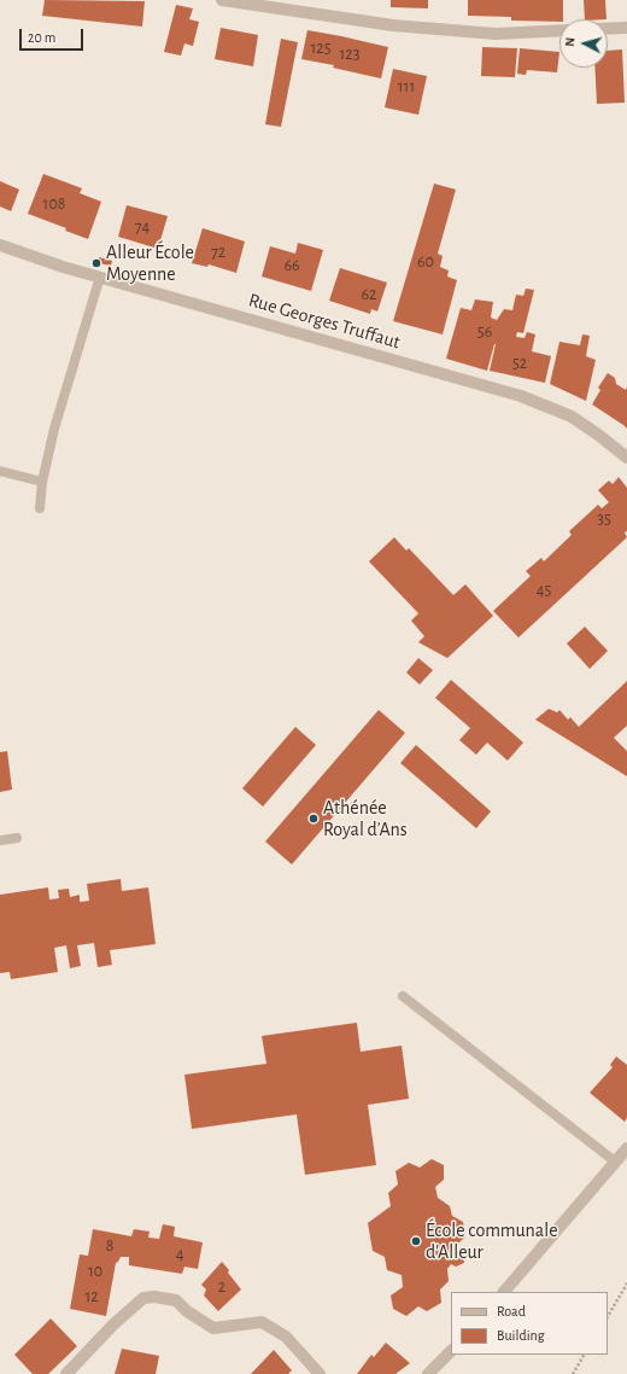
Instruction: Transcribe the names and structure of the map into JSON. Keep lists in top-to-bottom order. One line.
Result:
{"streets":{"street":["Rue Georges Truffaut"]},"places":["Alleur École Moyenne","Athénée Royal d’Ans","École communale d'Alleur"],"house_numbers":["125","123","111","108","74","72","60","66","62","56","52","35","45","8","4","10","2","12"],"legend":["Road","Building"],"scale_bar":"20 m","north":"left"}
